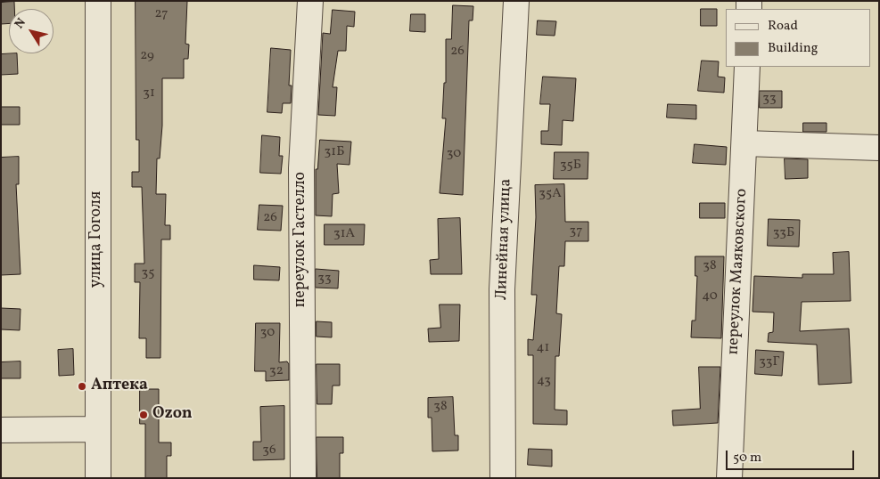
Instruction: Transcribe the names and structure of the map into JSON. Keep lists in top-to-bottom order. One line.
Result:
{"streets":{"street":["улица Гоголя","переулок Гастелло","Линейная улица","переулок Маяковского"]},"places":["Аптека","Ozon"],"house_numbers":["27","26","29","31","33","31Б","30","35Б","35А","26","37","33Б","31А","38","35","33","40","30","41","33Г","32","43","38","36"],"legend":["Road","Building"],"scale_bar":"50 m","north":"top left"}
